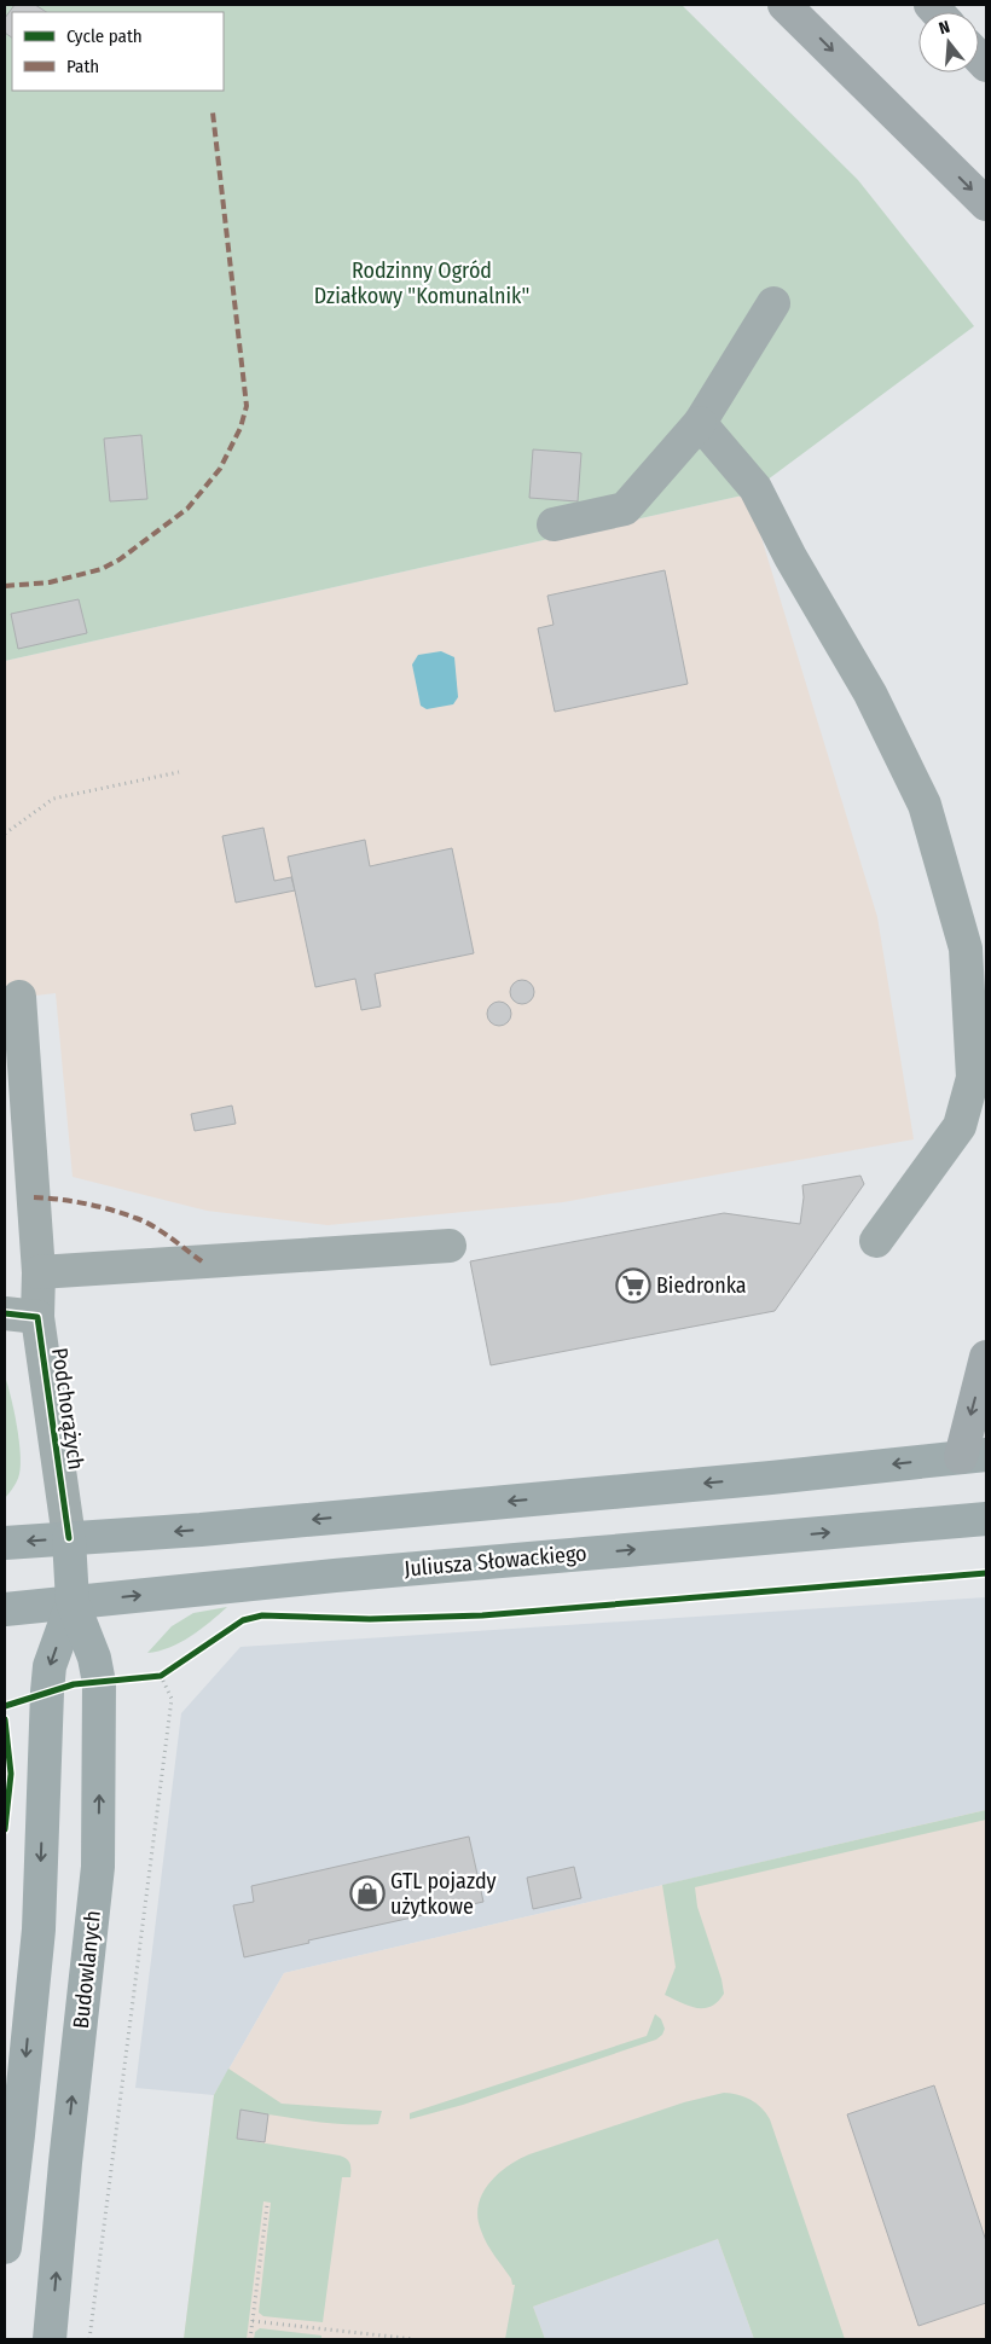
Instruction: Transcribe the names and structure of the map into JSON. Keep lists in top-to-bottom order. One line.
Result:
{"streets":{"main road":["Juliusza Słowackiego","Budowlanych"],"street":["Podchorążych"]},"crossings":[["Podchorążych","Budowlanych"],["Juliusza Słowackiego","Budowlanych"]],"parks":["Rodzinny Ogród Działkowy \"Komunalnik\""],"places":{"supermarket":["Biedronka"],"shop":["GTL pojazdy użytkowe"]},"legend":["Cycle path","Path"],"north":"top"}
